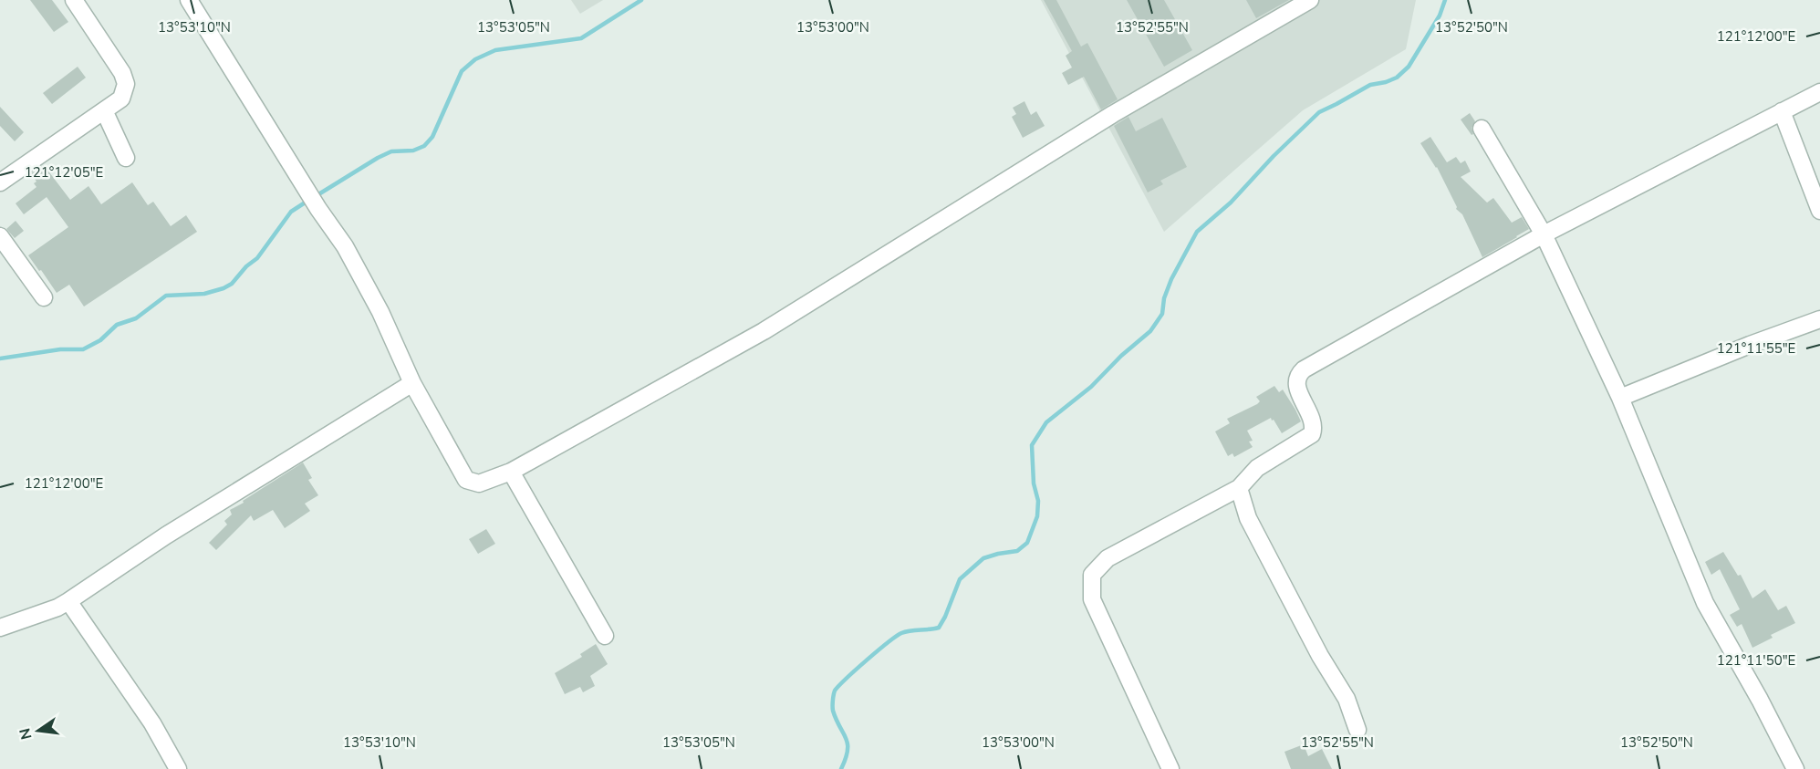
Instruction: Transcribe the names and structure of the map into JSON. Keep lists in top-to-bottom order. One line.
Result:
{"north":"left","coordinates":["13°53'00\"N","13°53'10\"N","13°53'05\"N","13°52'55\"N","13°52'50\"N","121°12'00\"E","121°12'05\"E","121°11'55\"E","121°11'50\"E"]}
